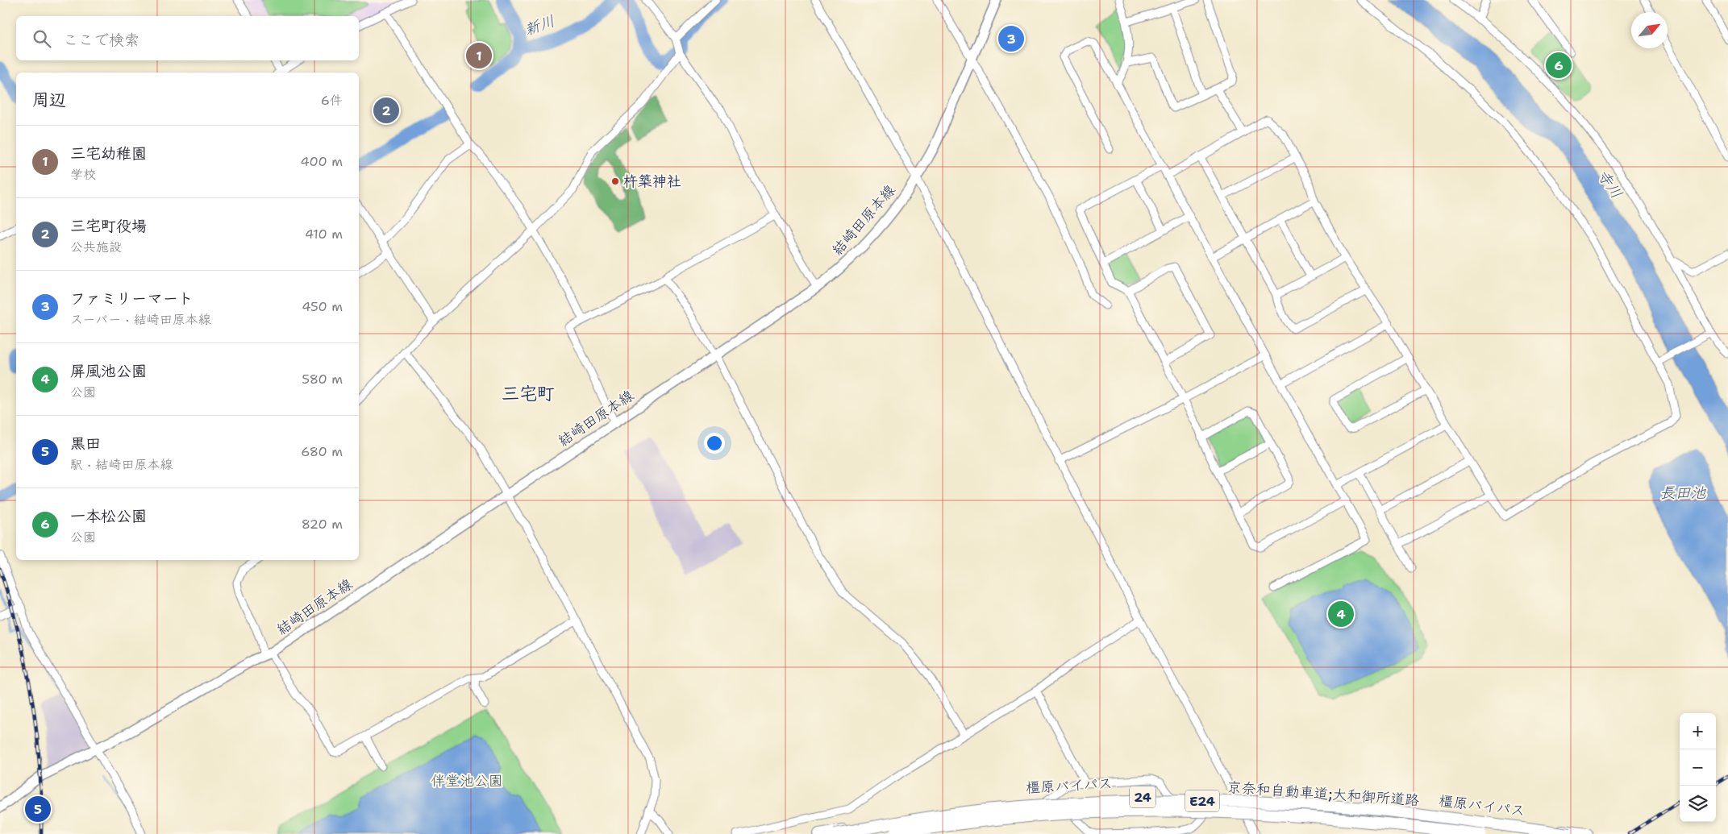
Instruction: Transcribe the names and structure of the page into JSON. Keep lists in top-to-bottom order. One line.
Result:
{"streets":{"highway":["橿原バイパス","京奈和自動車道;大和御所道路","24","E24"],"main road":["結崎田原本線"]},"districts":["三宅町"],"water":["新川","寺川","長田池"],"parks":["伴堂池公園"],"places":["杵築神社"],"north":"top right","page":{"search":"ここで検索","pins":["3","1","6","2","4","5"],"heading":["周辺","6件"],"list":[{"mark":"1","name":"三宅幼稚園","note":"学校","value":"400 m"},{"mark":"2","name":"三宅町役場","note":"公共施設","value":"410 m"},{"mark":"3","name":"ファミリーマート","note":"スーパー · 結崎田原本線","value":"450 m"},{"mark":"4","name":"屏風池公園","note":"公園","value":"580 m"},{"mark":"5","name":"黒田","note":"駅 · 結崎田原本線","value":"680 m"},{"mark":"6","name":"一本松公園","note":"公園","value":"820 m"}],"map_buttons":["+","−"]}}
